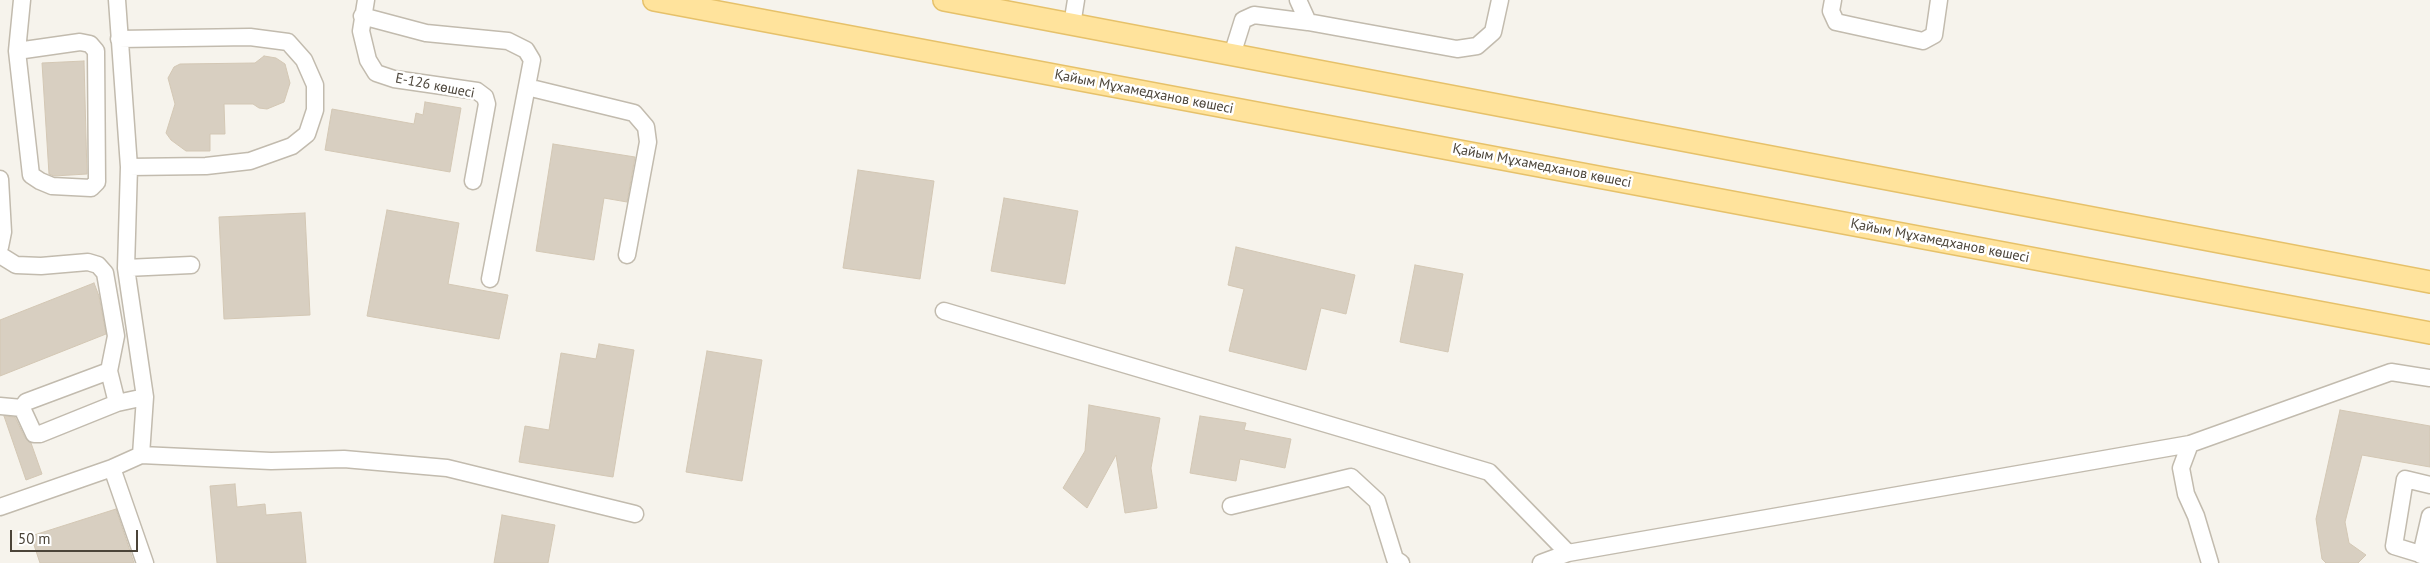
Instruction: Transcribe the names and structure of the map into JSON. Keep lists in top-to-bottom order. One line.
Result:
{"streets":{"main road":["Қайым Мұхамедханов көшесі"],"street":["Е-126 көшесі"]},"scale_bar":"50 m"}
